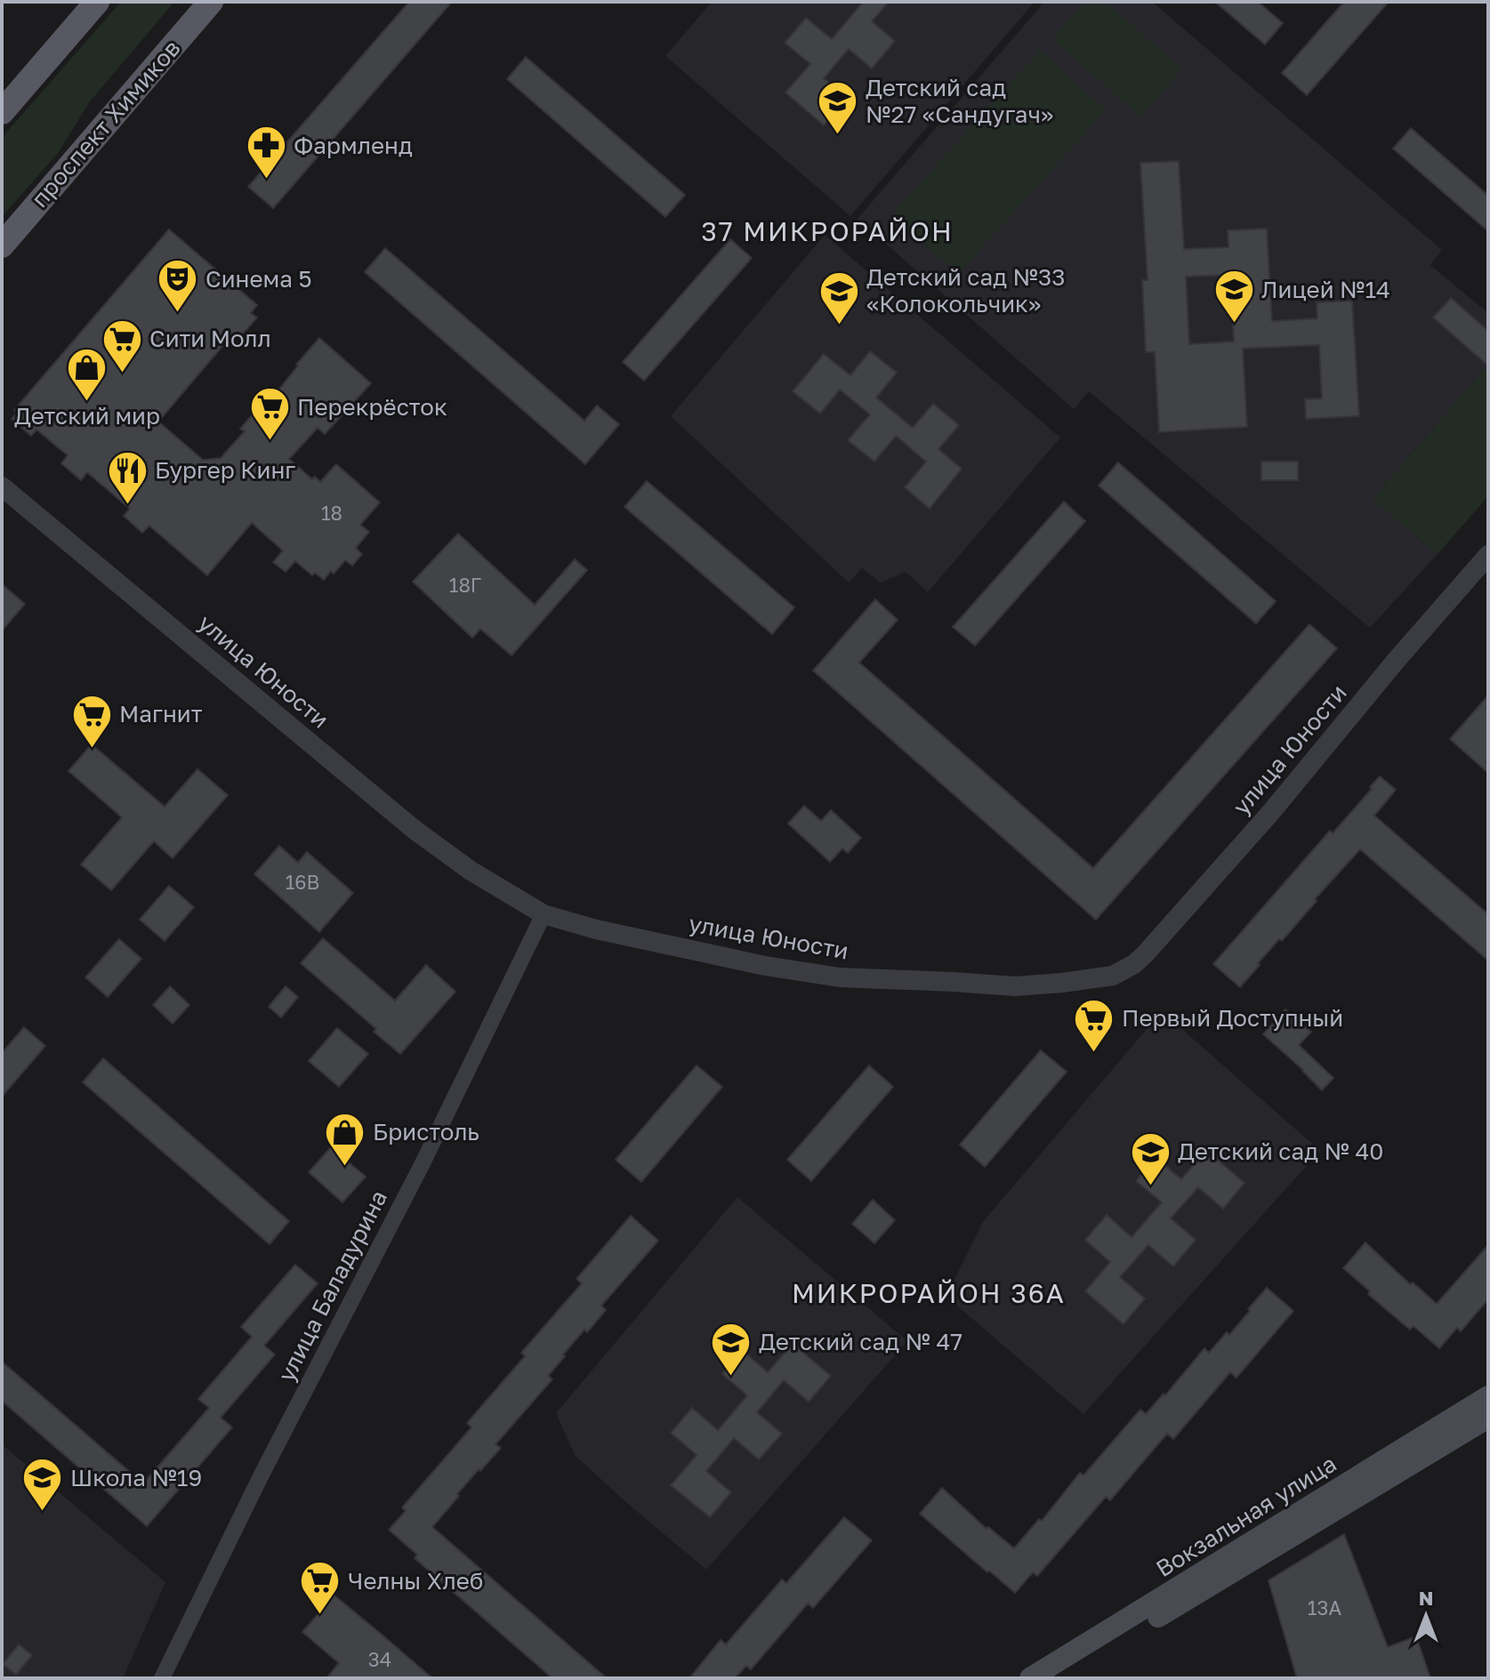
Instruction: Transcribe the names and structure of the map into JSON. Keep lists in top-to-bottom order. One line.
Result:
{"streets":{"main road":["проспект Химиков","Вокзальная улица"],"street":["улица Юности","улица Баладурина"]},"crossings":[["улица Юности","улица Баладурина"]],"districts":["37 МИКРОРАЙОН","МИКРОРАЙОН 36А"],"places":{"school or university":["Детский сад №27 «Сандугач»","Лицей №14","Детский сад №33 «Колокольчик»","Детский сад № 40","Детский сад № 47","Школа №19"],"pharmacy":["Фармленд"],"theatre":["Синема 5"],"supermarket":["Сити Молл","Перекрёсток","Магнит","Первый Доступный","Челны Хлеб"],"shop":["Детский мир","Бристоль"],"restaurant":["Бургер Кинг"]},"house_numbers":["18","18Г","16В","13А","34"],"north":"top"}
